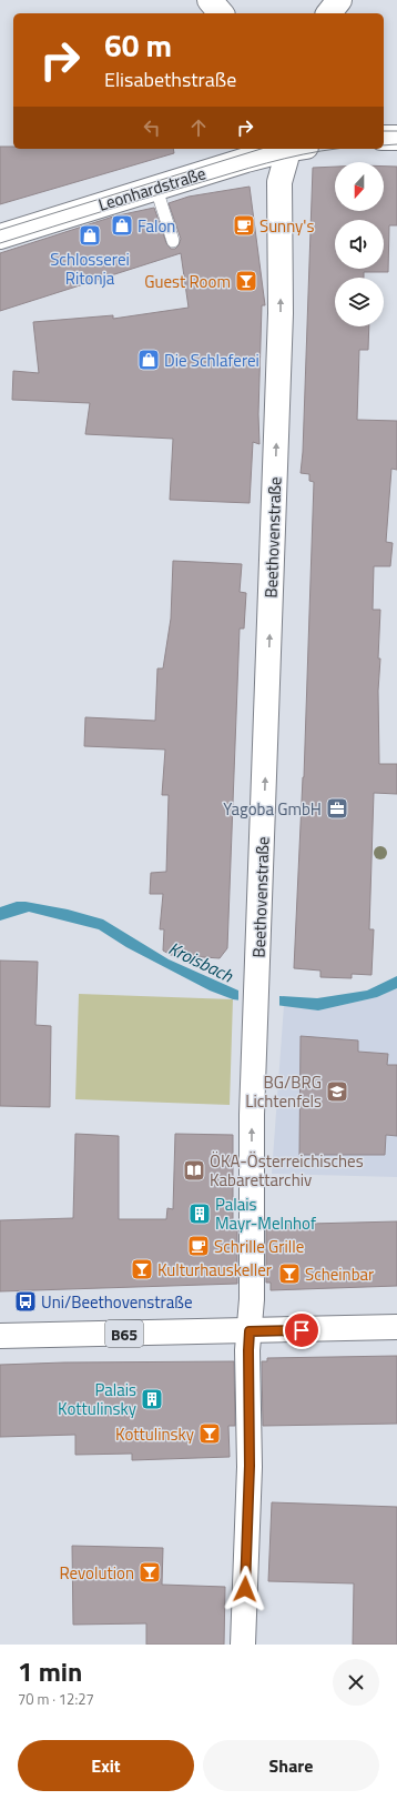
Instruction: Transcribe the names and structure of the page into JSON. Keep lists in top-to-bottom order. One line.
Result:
{"streets":{"street":["Leonhardstraße","Beethovenstraße","B65"]},"crossings":[["Beethovenstraße","B65"]],"one_way":["Beethovenstraße"],"water":["Kroisbach"],"places":{"shop":["Falon","Schlosserei Ritonja","Die Schlaferei"],"cafe":["Sunny's","Schrille Grille"],"bar":["Guest Room","Kulturhauskeller","Scheinbar","Kottulinsky","Revolution"],"office":["Yagoba GmbH"],"school or university":["BG/BRG Lichtenfels"],"library":["ÖKA-Österreichisches Kabarettarchiv"],"building":["Palais Mayr-Melnhof","Palais Kottulinsky"],"bus stop":["Uni/Beethovenstraße"]},"north":"bottom","page":{"turn":["60 m","Elisabethstraße"],"heading":["1 min","70 m · 12:27"],"buttons":["Exit","Share"]}}
